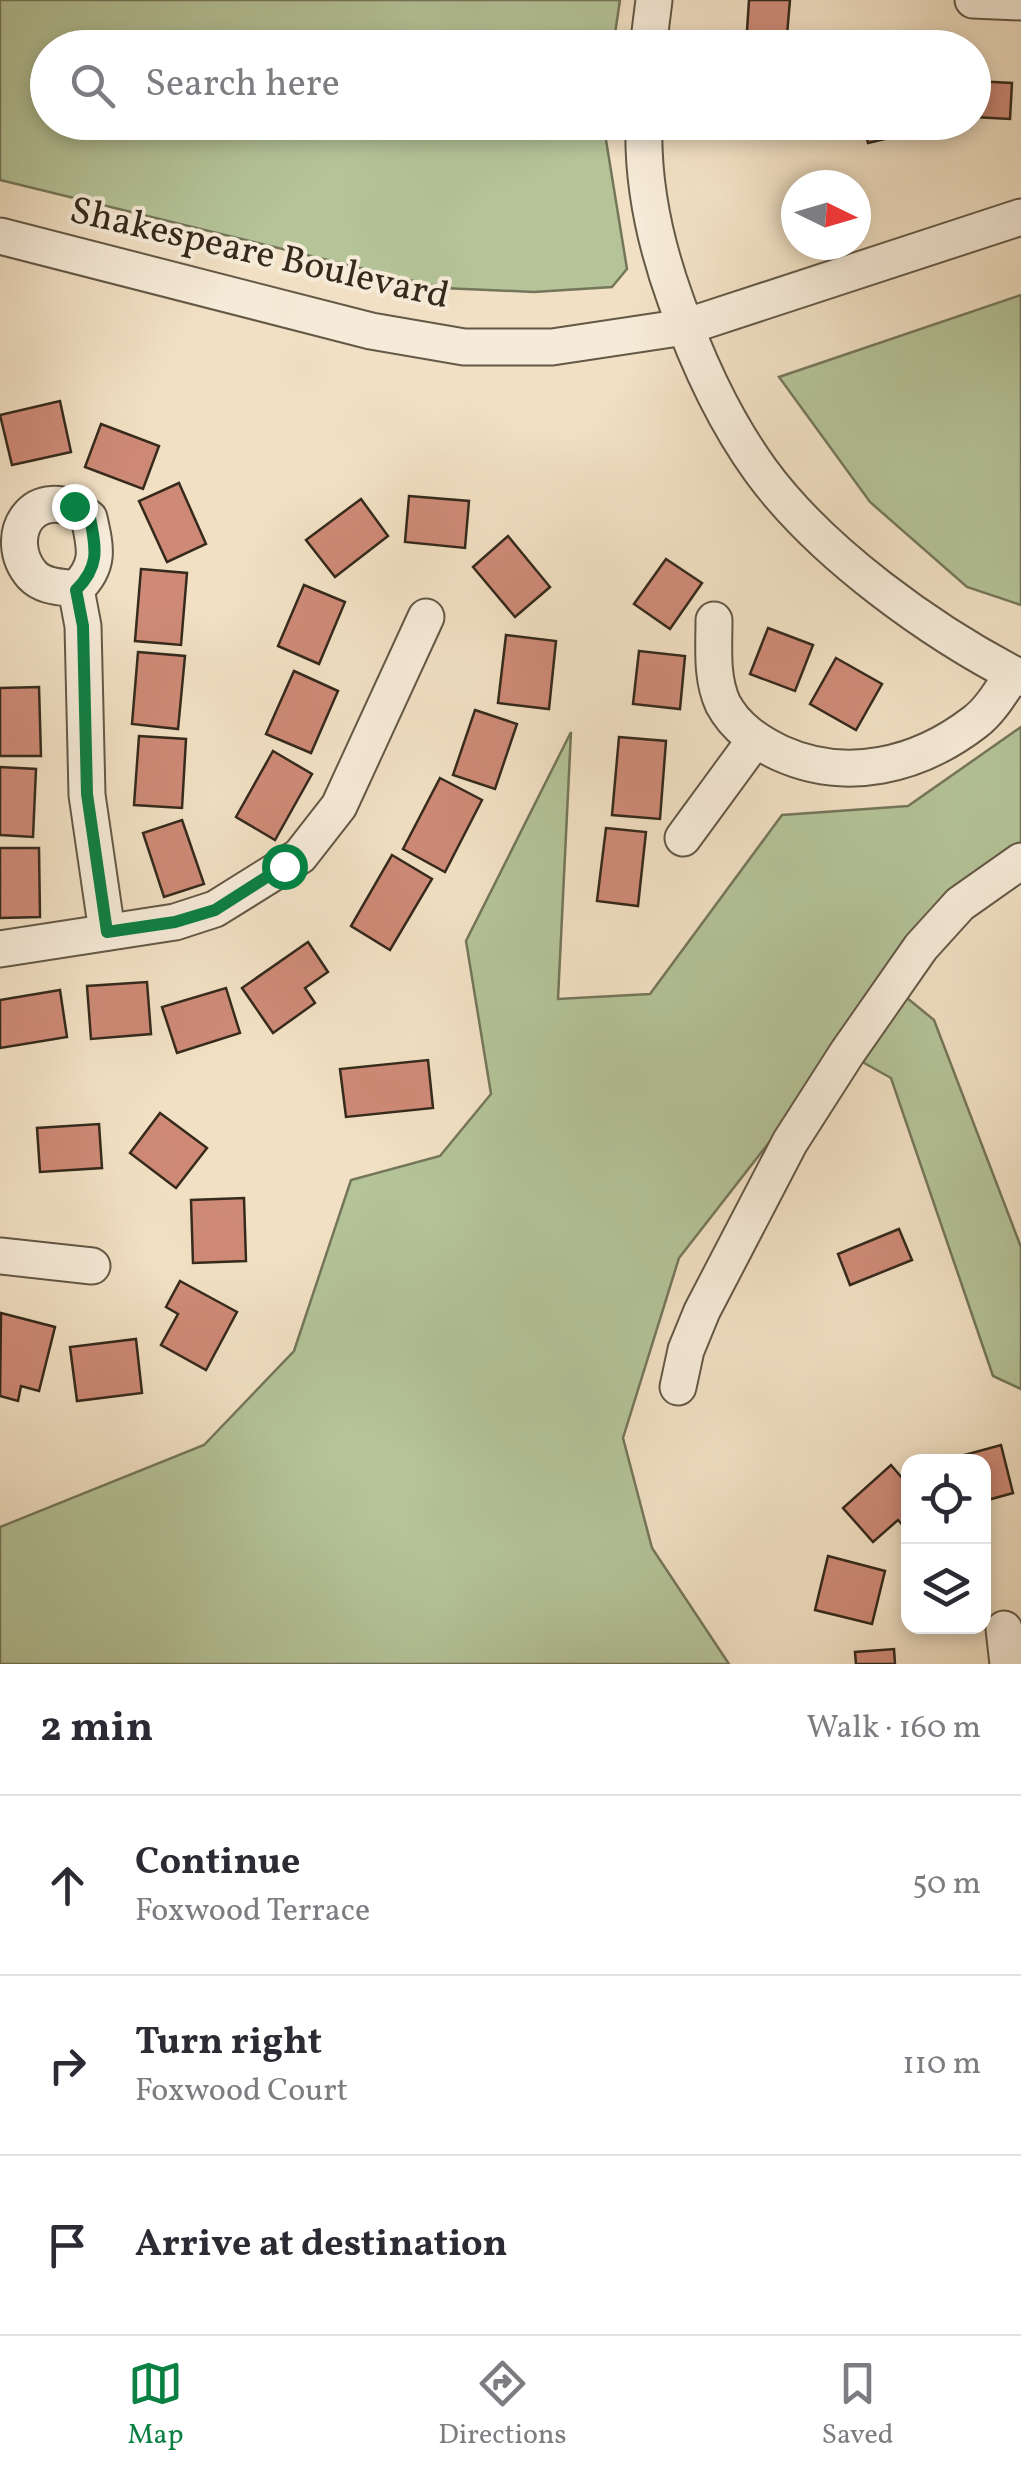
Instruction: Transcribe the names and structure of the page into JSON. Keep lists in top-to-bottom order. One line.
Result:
{"streets":{"street":["Shakespeare Boulevard"]},"north":"right","page":{"search":"Search here","heading":["2 min","Walk · 160 m"],"list":[["Continue","Foxwood Terrace","50 m"],["Turn right","Foxwood Court","110 m"],"Arrive at destination"],"nav":["Map","Directions","Saved"]}}
